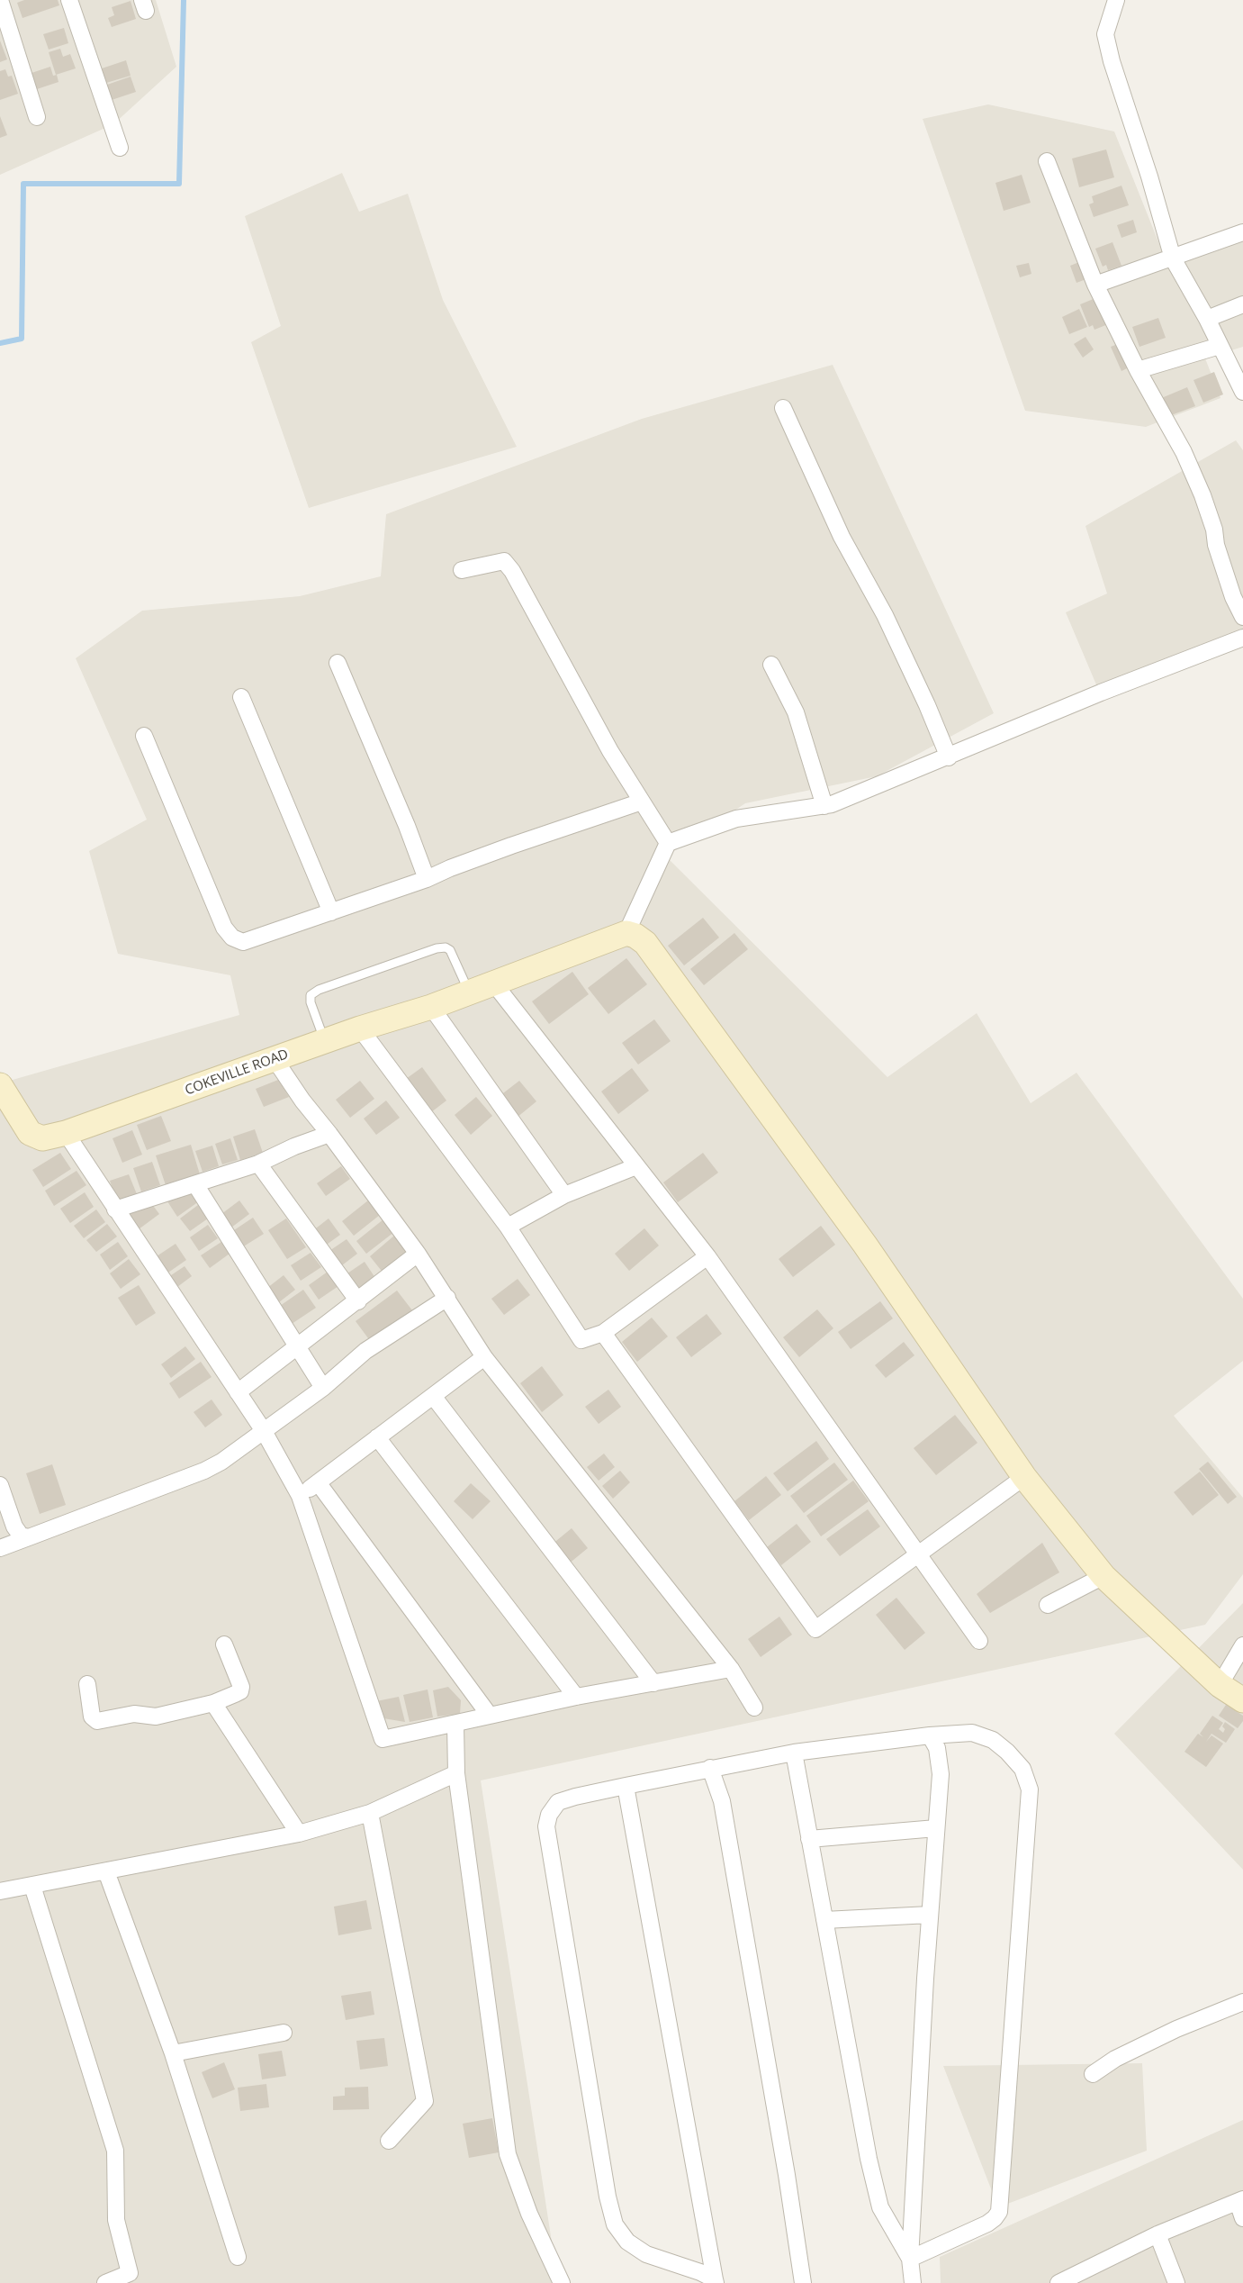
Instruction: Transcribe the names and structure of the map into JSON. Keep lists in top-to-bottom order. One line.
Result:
{"streets":{"street":["COKEVILLE ROAD"]}}
